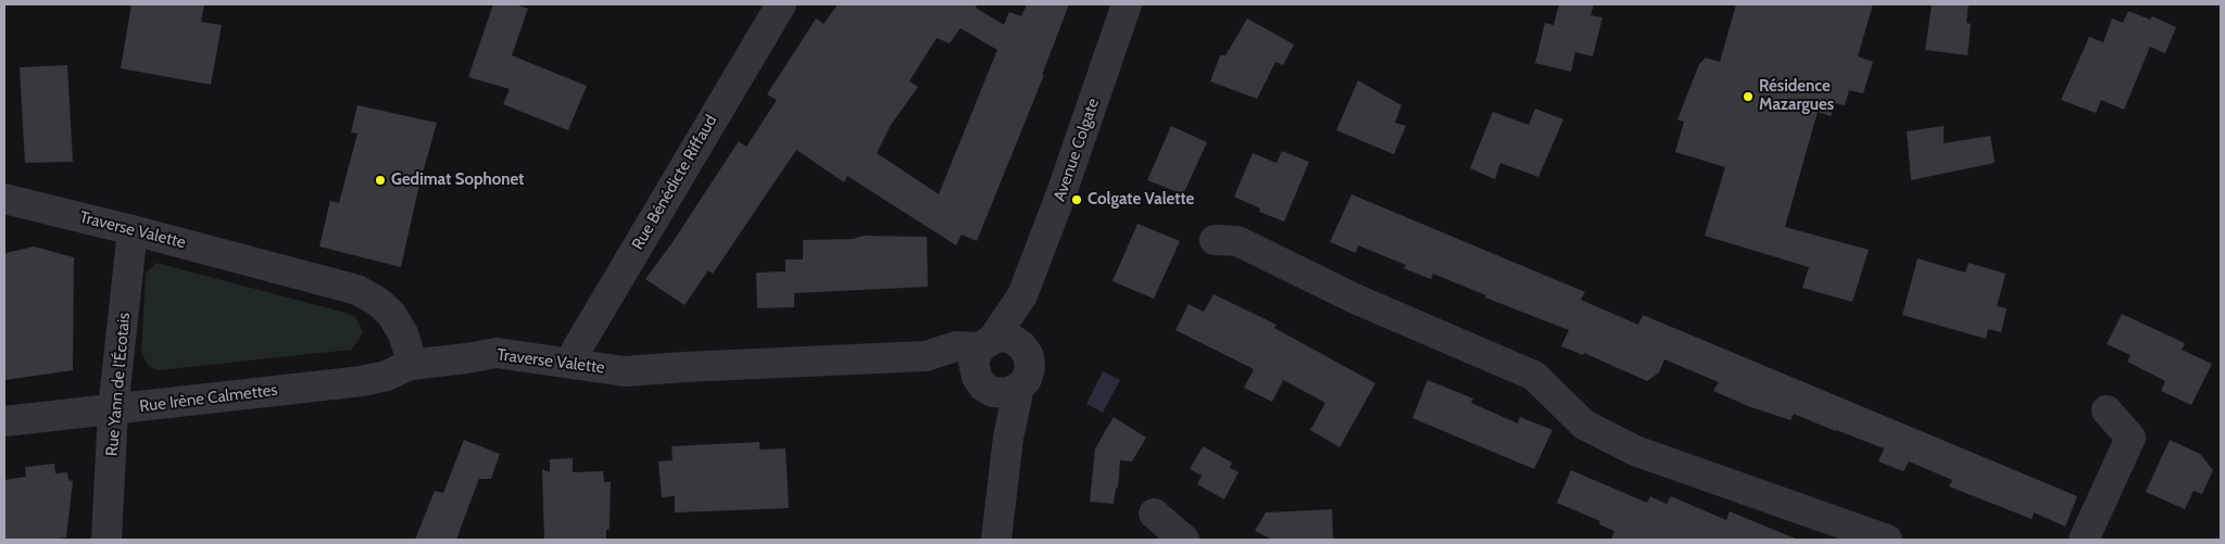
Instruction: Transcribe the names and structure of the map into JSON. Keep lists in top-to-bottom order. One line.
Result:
{"streets":{"street":["Avenue Colgate","Rue Bénédicte Riffaud","Traverse Valette","Rue Yann de l'Écotais","Rue Irène Calmettes"]},"crossings":[["Avenue Colgate","Traverse Valette"],["Rue Bénédicte Riffaud","Traverse Valette"],["Traverse Valette","Rue Yann de l'Écotais"],["Traverse Valette","Rue Irène Calmettes"],["Rue Yann de l'Écotais","Rue Irène Calmettes"]],"places":["Résidence Mazargues","Gedimat Sophonet","Colgate Valette"]}
